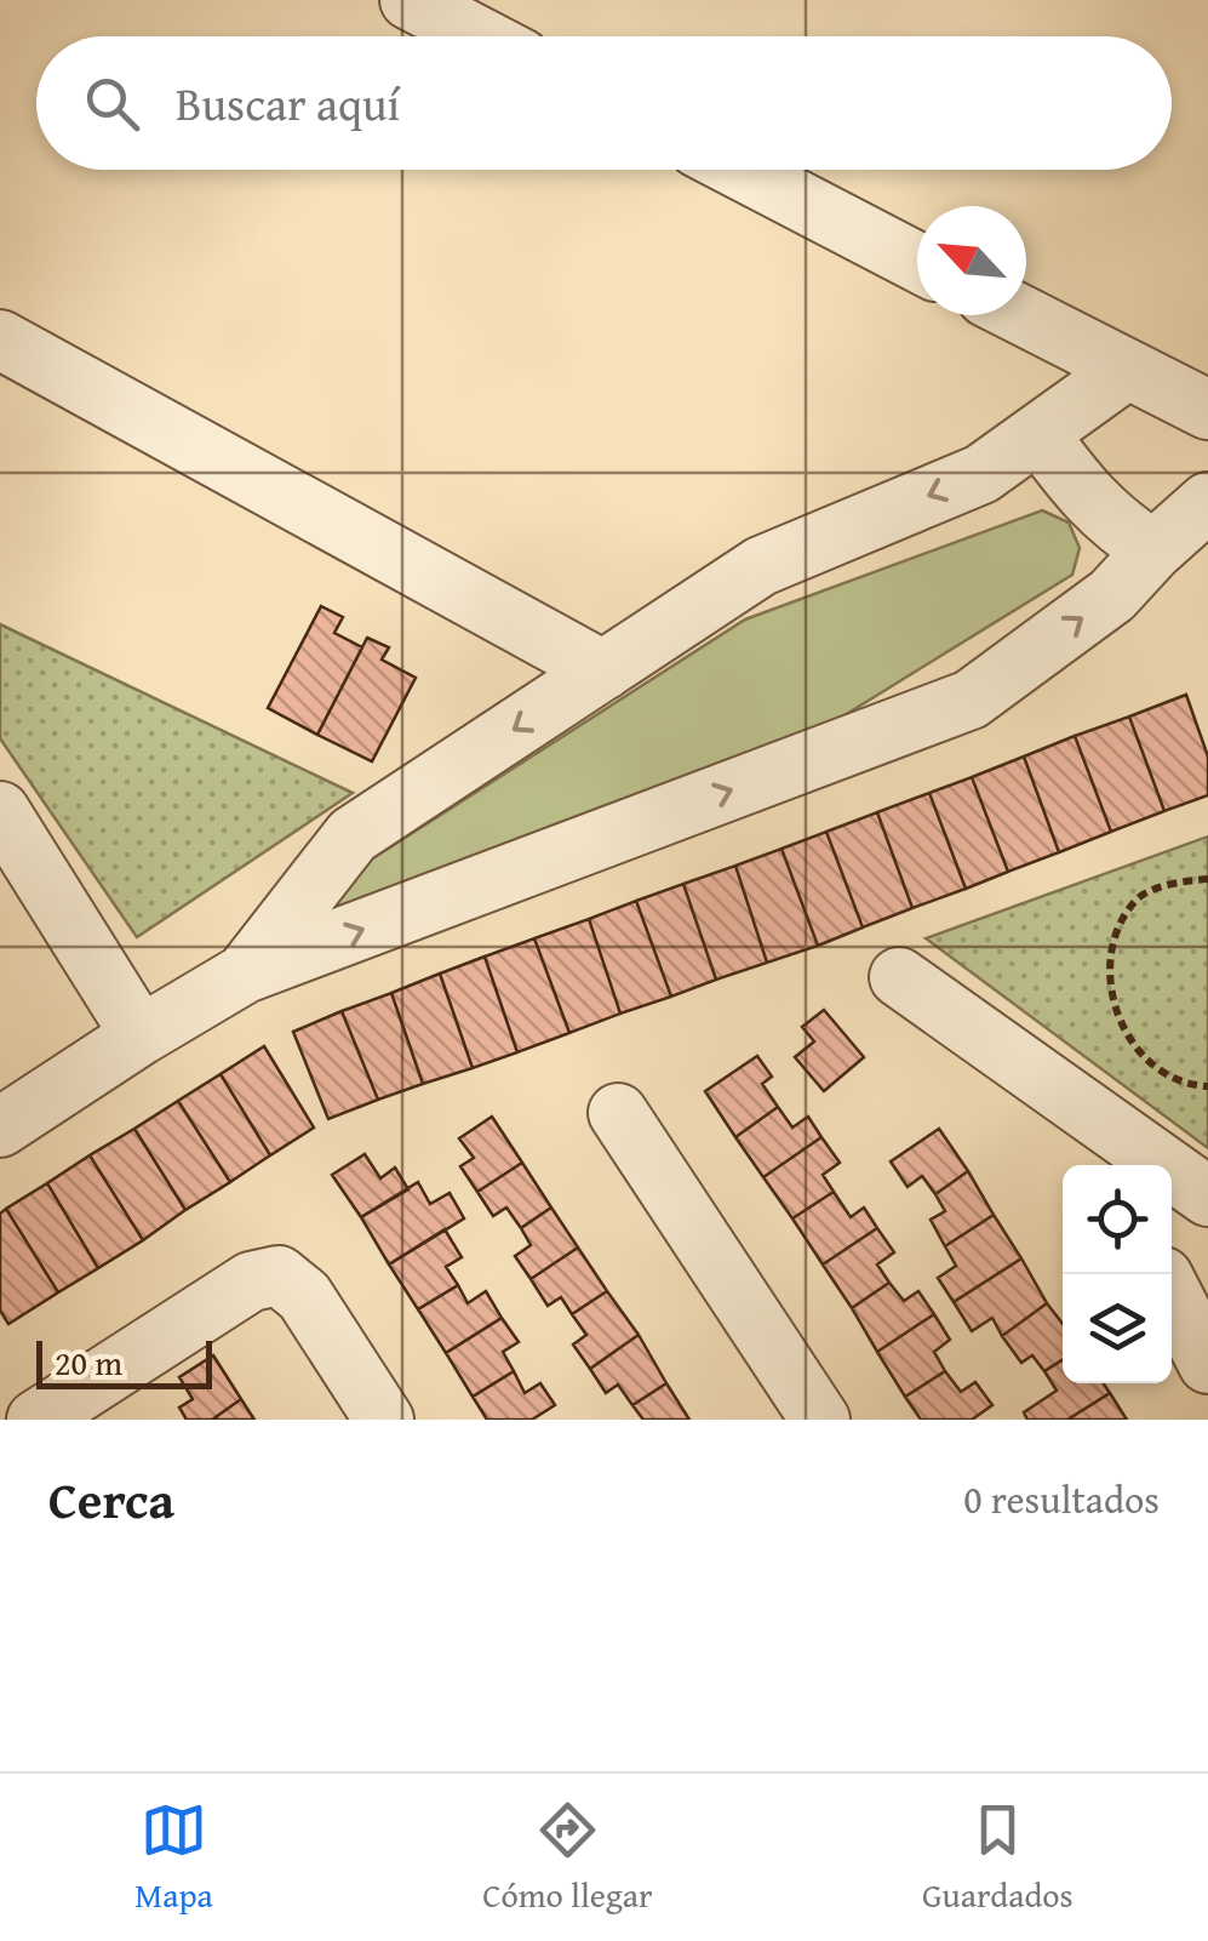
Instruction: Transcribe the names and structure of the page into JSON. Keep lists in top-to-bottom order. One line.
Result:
{"scale_bar":"20 m","north":"top left","page":{"search":"Buscar aquí","scale":"20 m","heading":["Cerca","0 resultados"],"nav":["Mapa","Cómo llegar","Guardados"]}}
